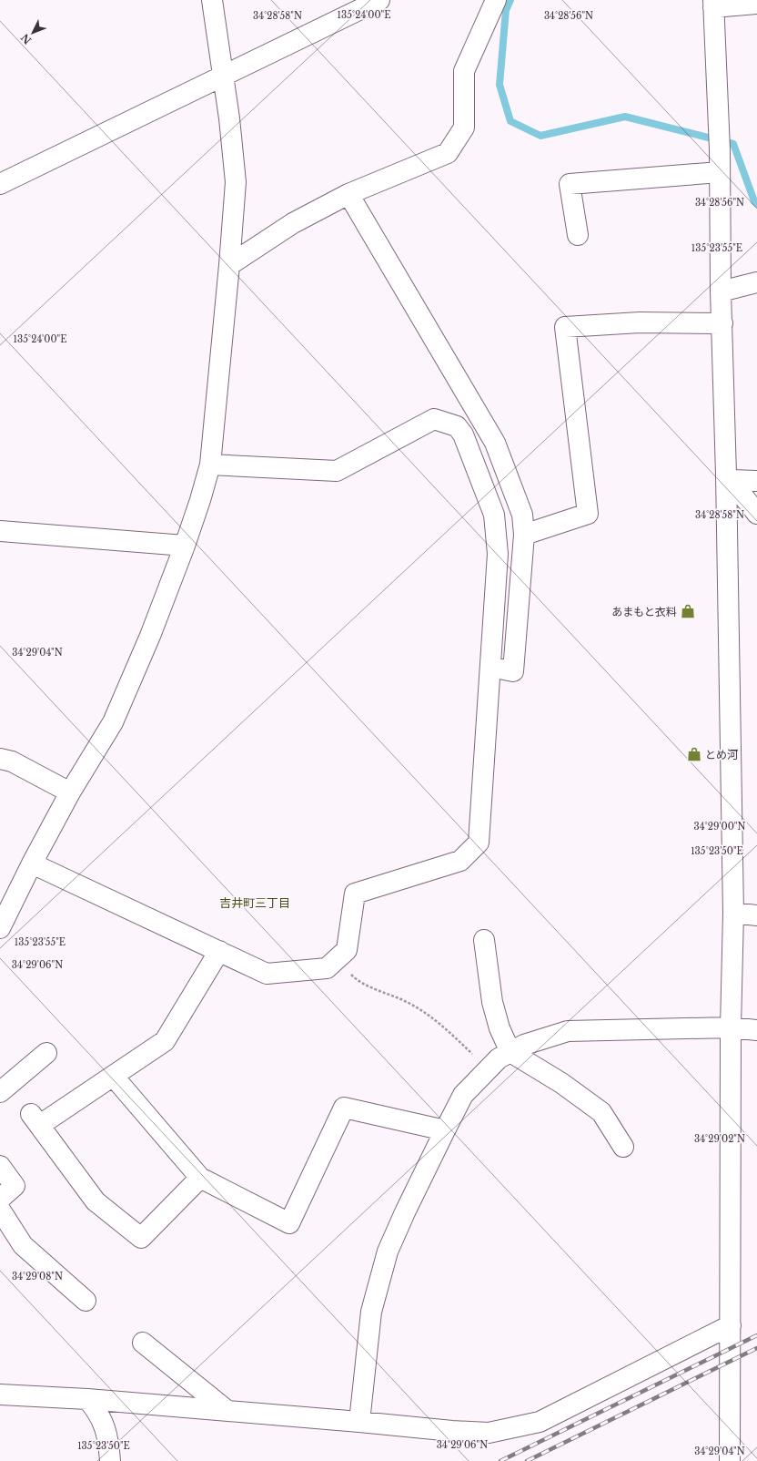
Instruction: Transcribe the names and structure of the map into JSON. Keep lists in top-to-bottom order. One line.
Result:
{"districts":["吉井町三丁目"],"places":{"shop":["あまもと衣料","とめ河"]},"north":"bottom left","coordinates":["135°24'00\"E","34°28'56\"N","34°28'58\"N","135°23'55\"E","34°29'04\"N","34°29'00\"N","135°23'50\"E","34°29'06\"N","34°29'02\"N","34°29'08\"N"]}
